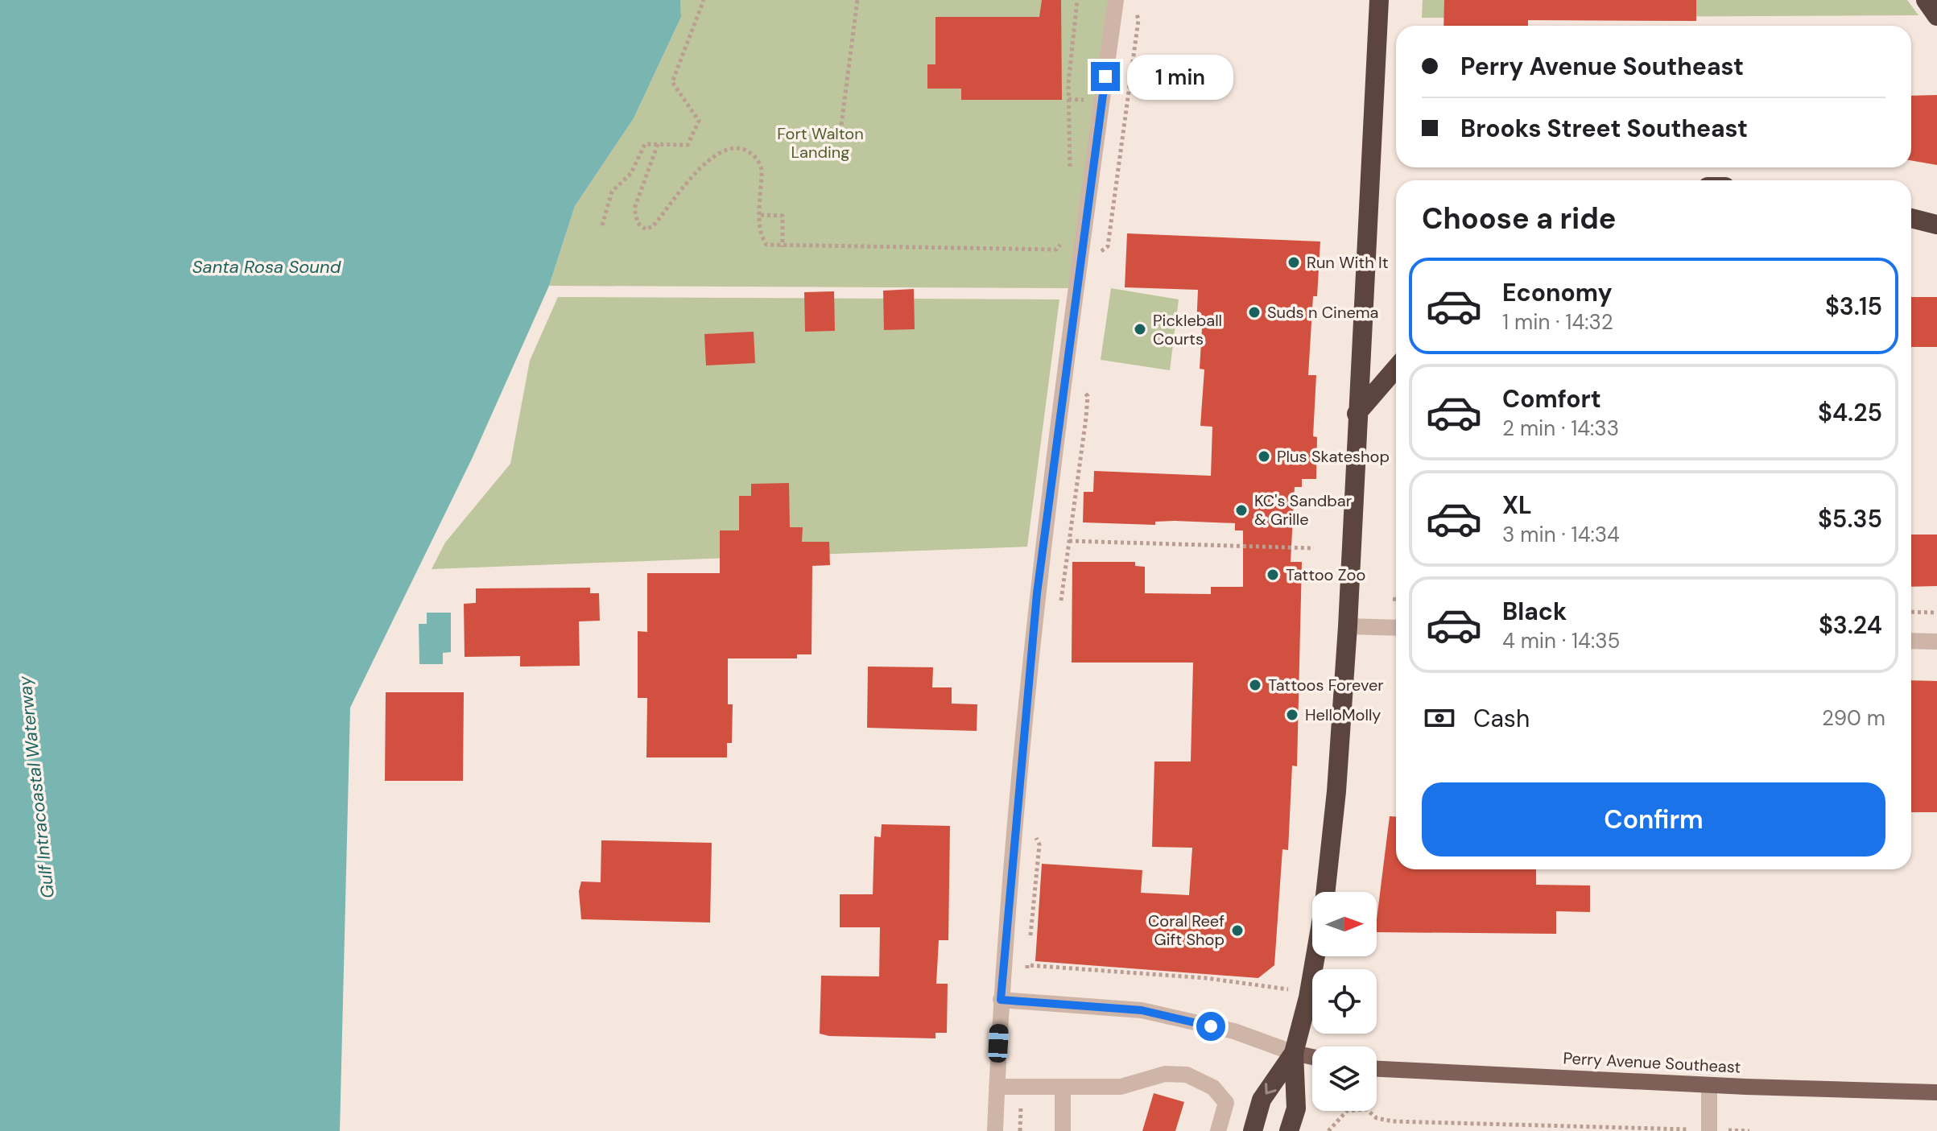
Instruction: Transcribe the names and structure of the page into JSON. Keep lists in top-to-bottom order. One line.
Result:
{"streets":{"main road":["Perry Avenue Southeast"]},"water":["Santa Rosa Sound","Gulf Intracoastal Waterway"],"parks":["Fort Walton Landing"],"places":["Run With It","Suds n Cinema","Pickleball Courts","Plus Skateshop","KC's Sandbar & Grille","Tattoo Zoo","Tattoos Forever","HelloMolly","Coral Reef Gift Shop"],"north":"right","page":{"banner":["Perry Avenue Southeast","Brooks Street Southeast"],"bubble":"1 min","heading":"Choose a ride","list":[{"name":"Economy","note":"1 min · 14:32","value":"$3.15"},{"name":"Comfort","note":"2 min · 14:33","value":"$4.25"},{"name":"XL","note":"3 min · 14:34","value":"$5.35"},{"name":"Black","note":"4 min · 14:35","value":"$3.24"}],"pay":["Cash","290 m"],"buttons":"Confirm"}}
